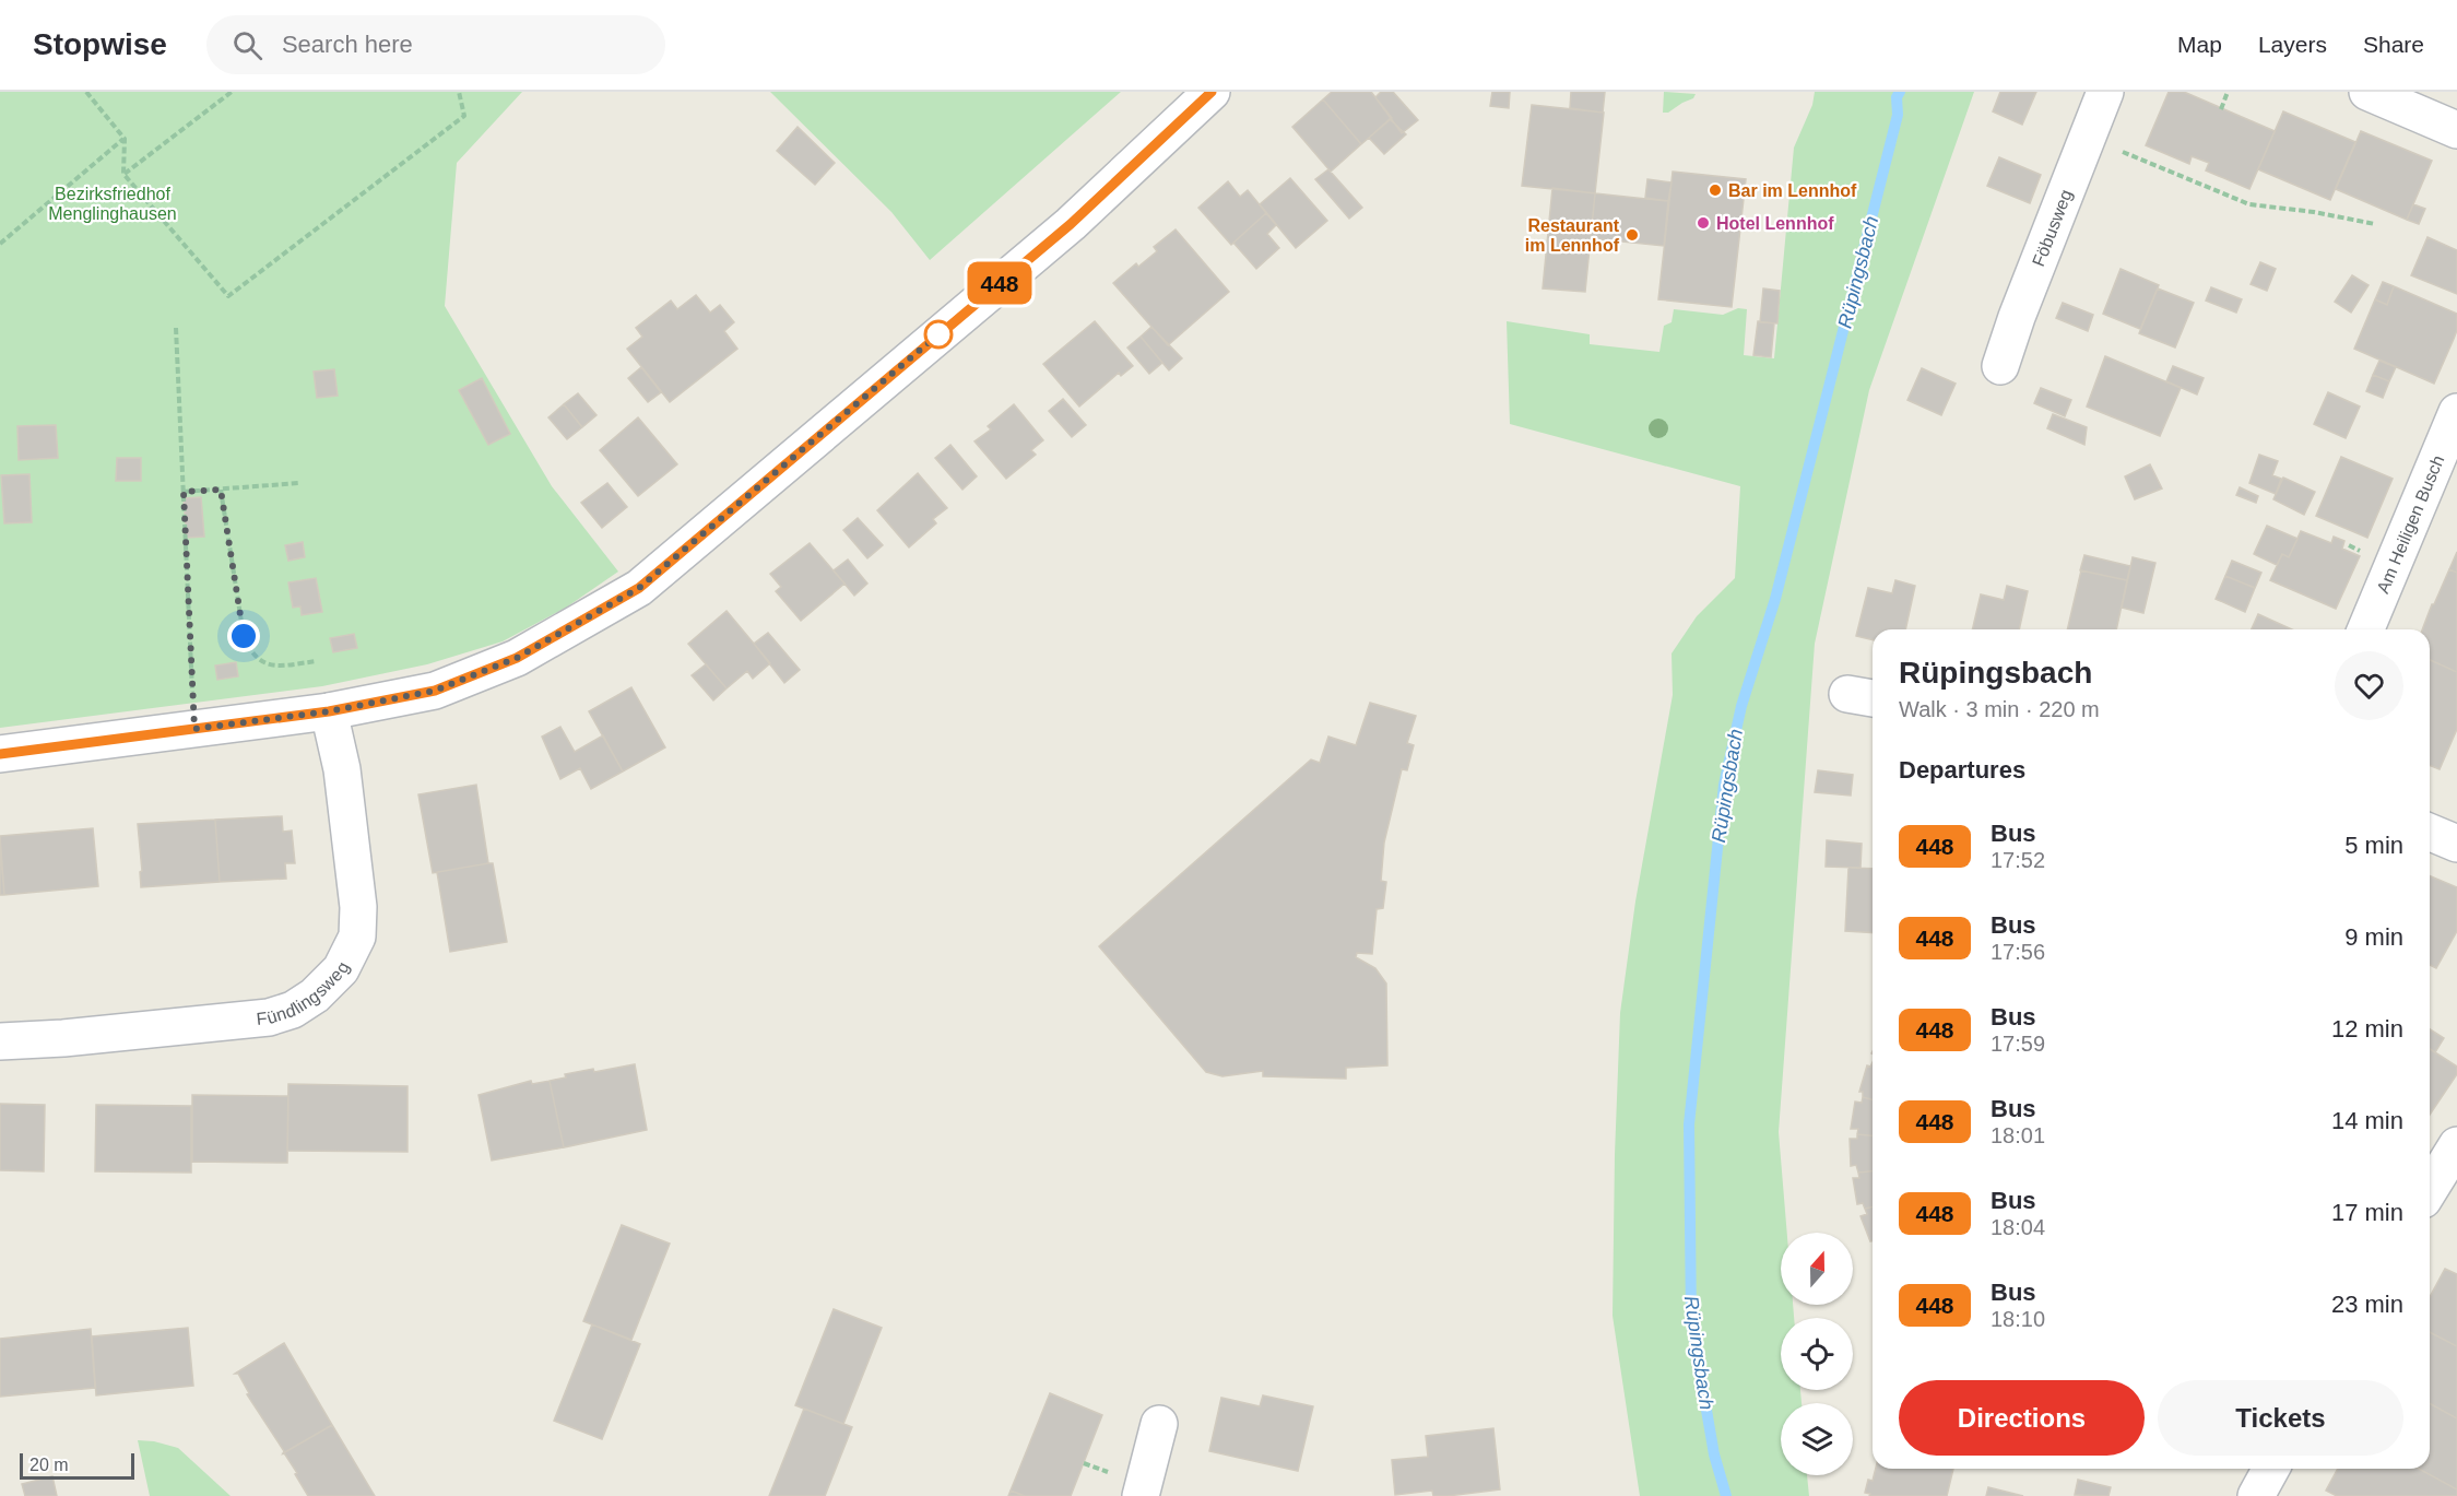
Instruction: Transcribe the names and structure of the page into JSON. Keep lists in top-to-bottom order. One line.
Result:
{"streets":{"street":["Föbusweg","Am Heiligen Busch","Fündlingsweg"]},"water":["Rüpingsbach"],"parks":["Bezirksfriedhof Menglinghausen"],"places":["Bar im Lennhof","Hotel Lennhof","Restaurant im Lennhof"],"lines":["bus line 448"],"scale_bar":"20 m","north":"top","page":{"header":"Stopwise","search":"Search here","nav":["Map","Layers","Share"],"on_map":"448","heading":[["Rüpingsbach","Walk · 3 min · 220 m"],"Departures"],"list":[{"mark":"448","name":"Bus","note":"17:52","value":"5 min"},{"mark":"448","name":"Bus","note":"17:56","value":"9 min"},{"mark":"448","name":"Bus","note":"17:59","value":"12 min"},{"mark":"448","name":"Bus","note":"18:01","value":"14 min"},{"mark":"448","name":"Bus","note":"18:04","value":"17 min"},{"mark":"448","name":"Bus","note":"18:10","value":"23 min"}],"buttons":["Directions","Tickets"],"scale":"20 m"}}
